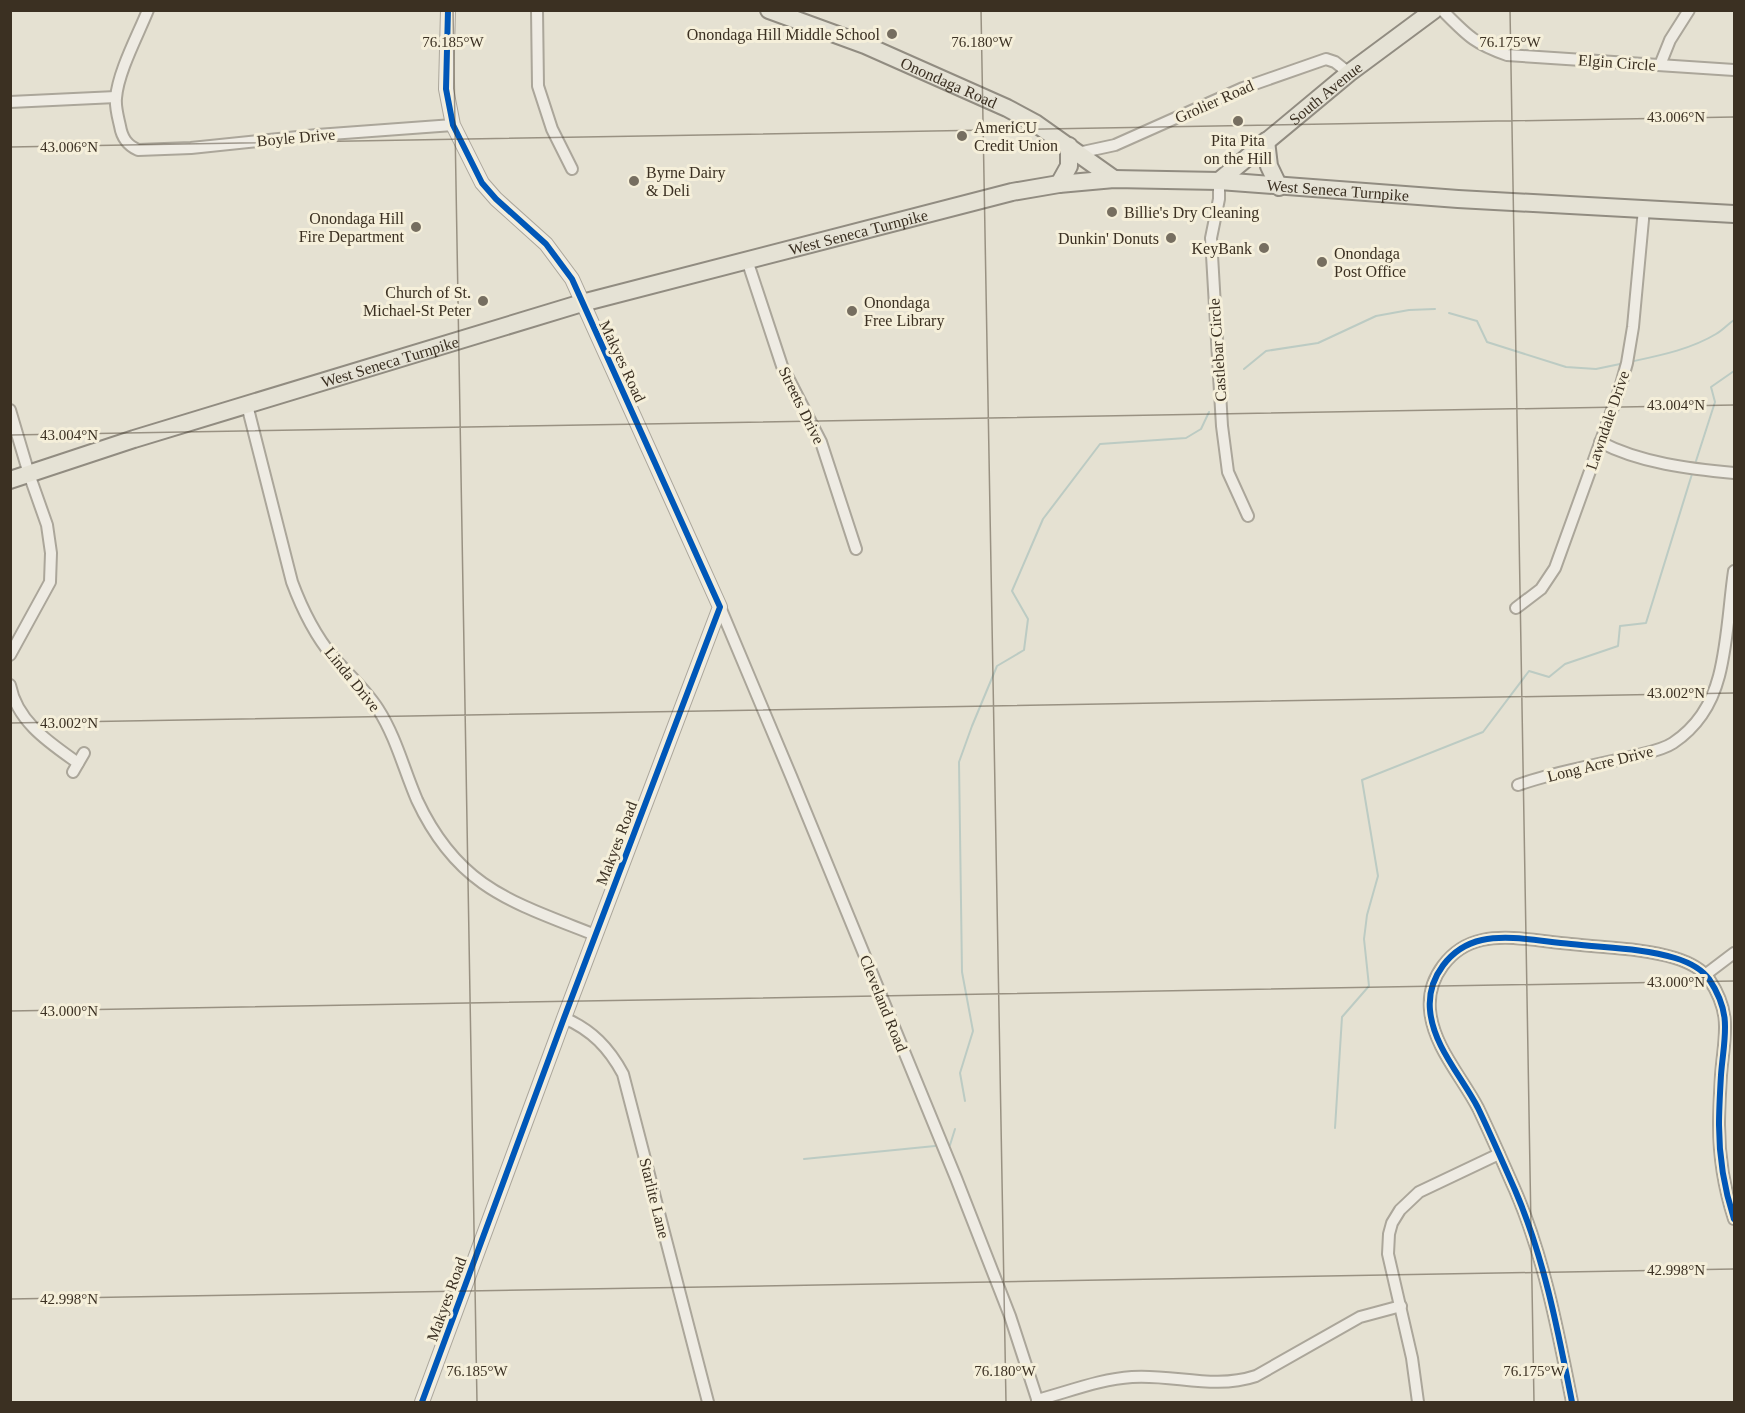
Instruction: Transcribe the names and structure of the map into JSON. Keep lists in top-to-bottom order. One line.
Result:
{"streets":{"main road":["Onondaga Road","South Avenue","West Seneca Turnpike"],"street":["Elgin Circle","Grolier Road","Boyle Drive","Castlebar Circle","Makyes Road","Streets Drive","Lawndale Drive","Linda Drive","Long Acre Drive","Cleveland Road","Starlite Lane"]},"crossings":[["Onondaga Road","Grolier Road"],["Onondaga Road","West Seneca Turnpike"],["South Avenue","Grolier Road"],["South Avenue","West Seneca Turnpike"],["South Avenue","Castlebar Circle"],["Boyle Drive","Makyes Road"],["West Seneca Turnpike","Castlebar Circle"],["West Seneca Turnpike","Makyes Road"],["West Seneca Turnpike","Streets Drive"],["West Seneca Turnpike","Lawndale Drive"],["West Seneca Turnpike","Linda Drive"],["Makyes Road","Linda Drive"],["Makyes Road","Cleveland Road"],["Makyes Road","Starlite Lane"]],"places":["Onondaga Hill Middle School","Pita Pita on the Hill","AmeriCU Credit Union","Byrne Dairy & Deli","Billie's Dry Cleaning","Onondaga Hill Fire Department","Dunkin' Donuts","KeyBank","Onondaga Post Office","Church of St. Michael-St Peter","Onondaga Free Library"],"coordinates":["76.185°W","76.180°W","76.175°W","43.006°N","43.004°N","43.002°N","43.000°N","42.998°N"]}
